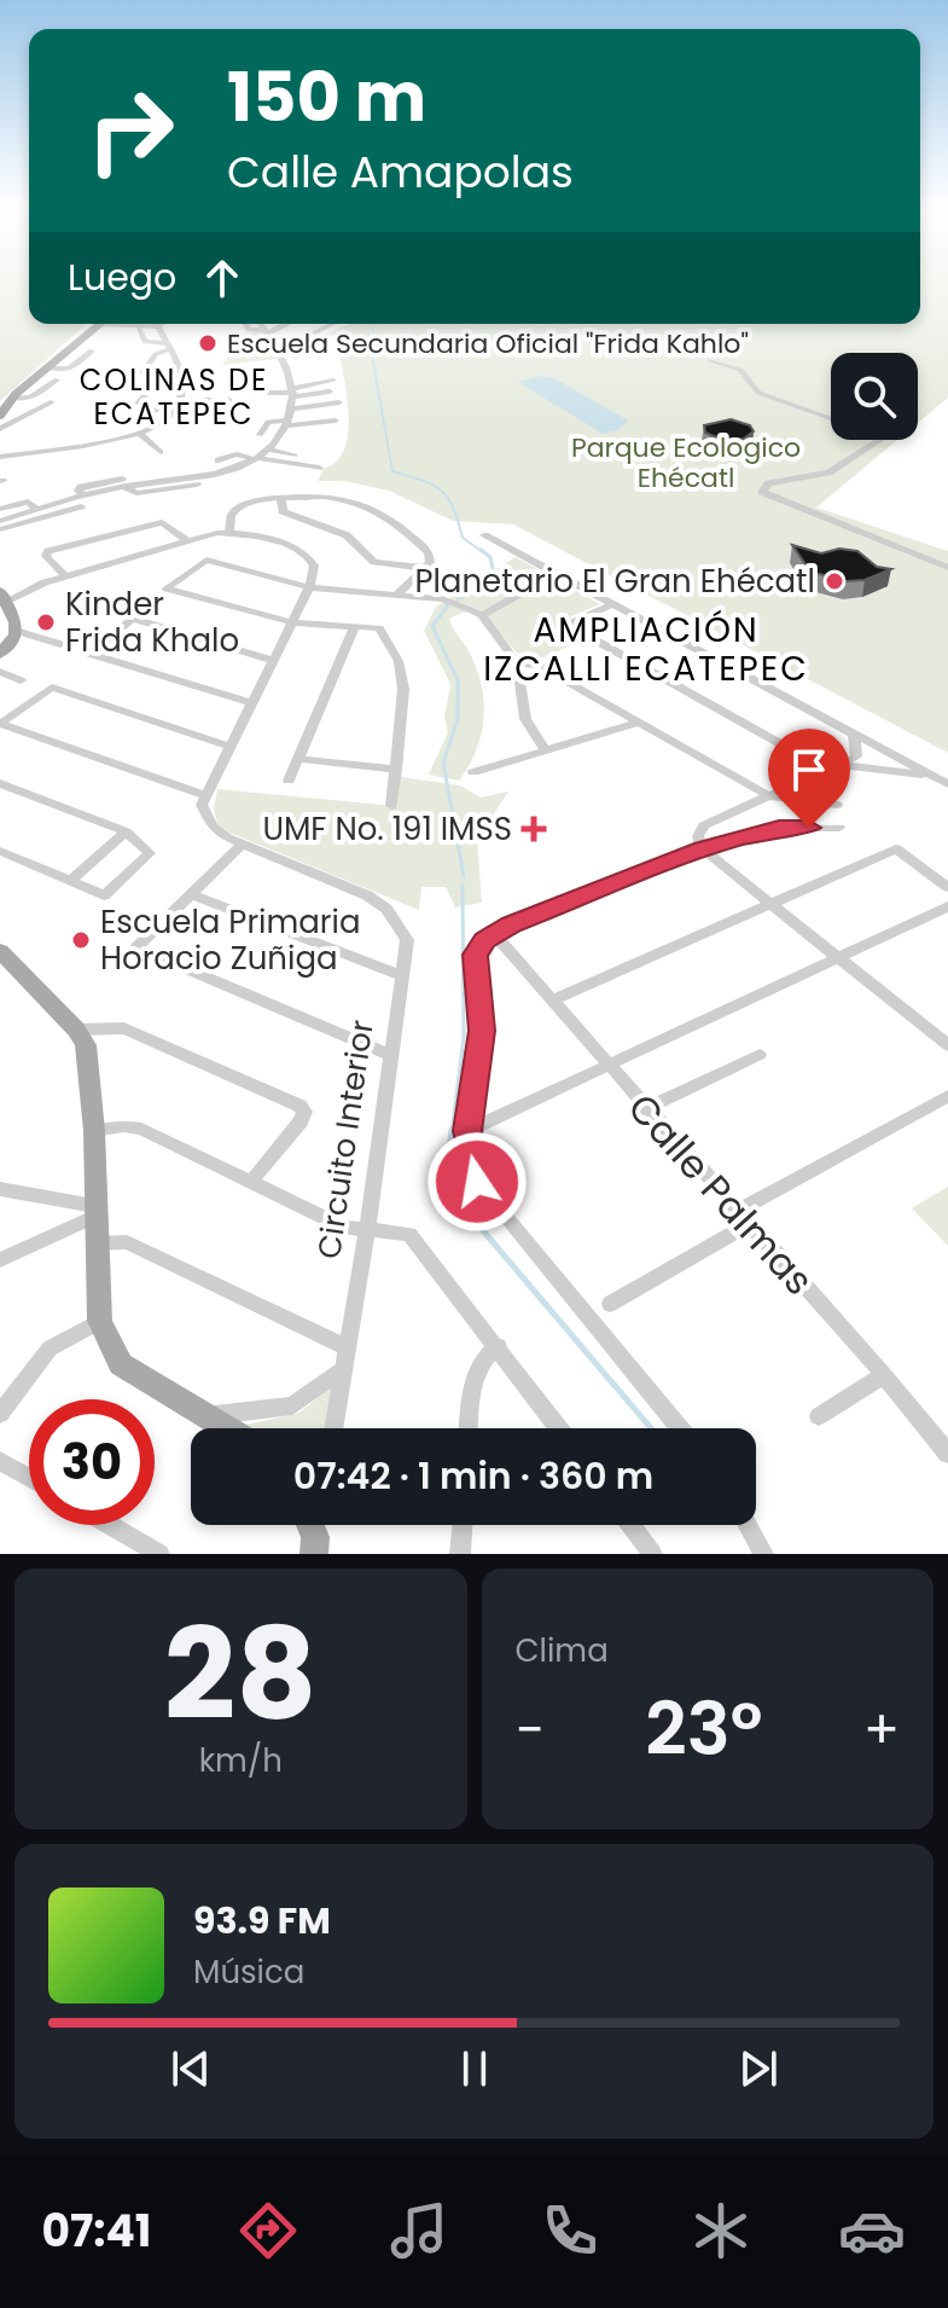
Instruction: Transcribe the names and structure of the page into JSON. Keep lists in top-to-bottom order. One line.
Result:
{"streets":{"street":["Circuito Interior","Calle Palmas"]},"districts":["COLINAS DE ECATEPEC","AMPLIACIÓN IZCALLI ECATEPEC"],"parks":["Parque Ecologico Ehécatl"],"places":{"other":["Escuela Secundaria Oficial \"Frida Kahlo\"","Planetario El Gran Ehécatl","Kinder Frida Khalo","Escuela Primaria Horacio Zuñiga"],"health":["UMF No. 191 IMSS"]},"page":{"turn":["150 m","Calle Amapolas"],"then":"Luego","limit":"30","trip":"07:42 · 1 min · 360 m","tile":[["28","km/h"],"Clima"],"heat":["−","23°","+"],"song":["93.9 FM","Música"],"tabs":"07:41"}}
